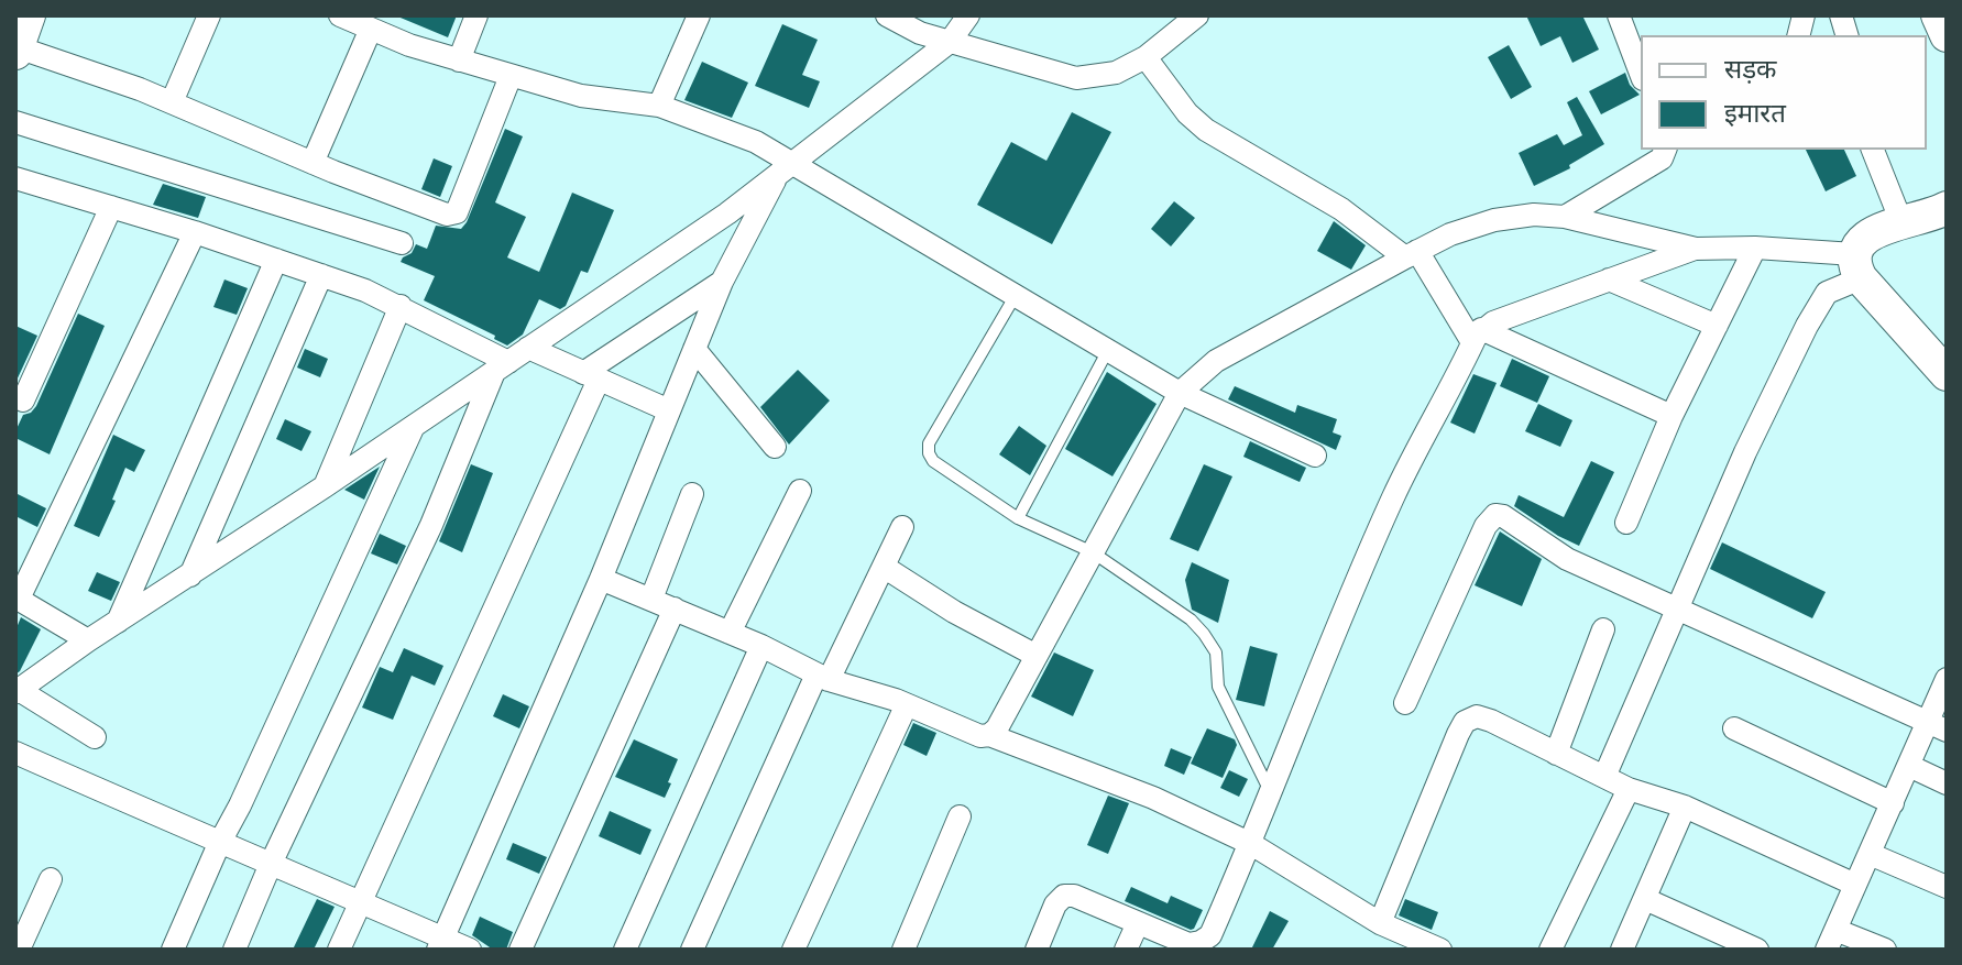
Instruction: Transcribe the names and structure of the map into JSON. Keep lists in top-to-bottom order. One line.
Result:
{"legend":["सड़क","इमारत"]}
